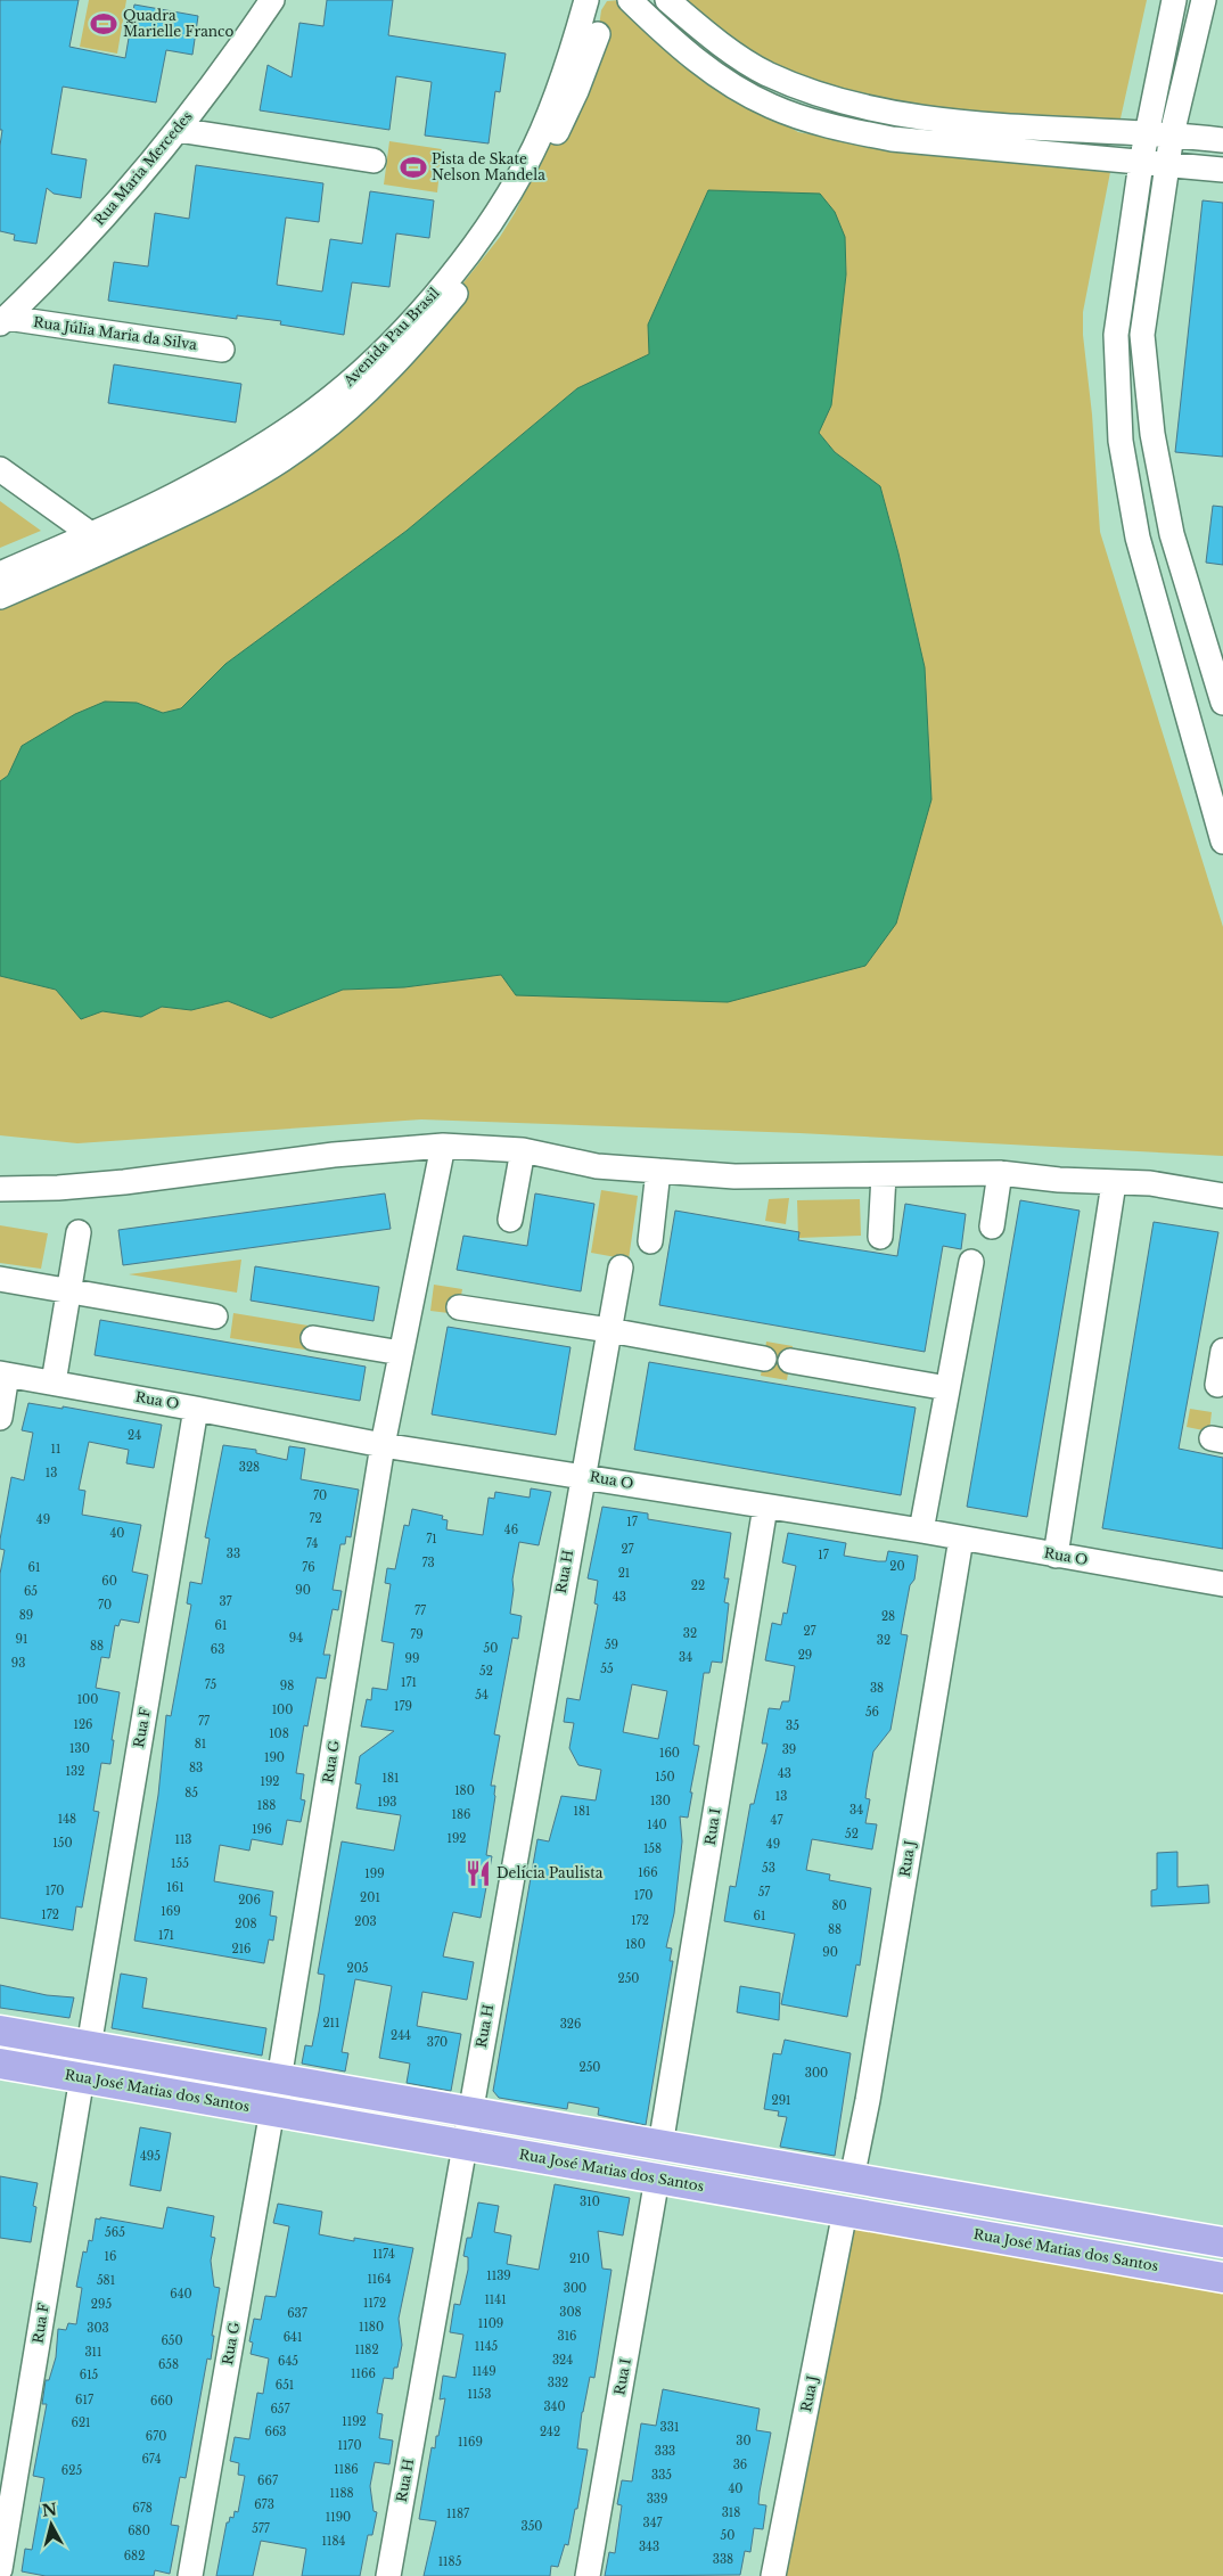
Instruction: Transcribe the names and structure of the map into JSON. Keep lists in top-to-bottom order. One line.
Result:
{"streets":{"main road":["Rua José Matias dos Santos"],"street":["Rua Maria Mercedes","Rua Júlia Maria da Silva","Avenida Pau Brasil","Rua O","Rua H","Rua F","Rua G","Rua I","Rua J"]},"crossings":[["Rua Maria Mercedes","Rua Júlia Maria da Silva"],["Rua O","Rua H"],["Rua O","Rua F"],["Rua O","Rua G"],["Rua O","Rua I"],["Rua O","Rua J"],["Rua H","Rua José Matias dos Santos"],["Rua F","Rua José Matias dos Santos"],["Rua G","Rua José Matias dos Santos"],["Rua I","Rua José Matias dos Santos"],["Rua J","Rua José Matias dos Santos"]],"places":{"sports":["Quadra Marielle Franco","Pista de Skate Nelson Mandela"],"restaurant":["Delícia Paulista"]},"house_numbers":["24","11","328","13","70","72","49","17","46","40","71","74","27","33","17","73","20","61","76","21","60","22","90","65","43","37","70","77","89","28","61","27","32","79","94","91","32","59","88","50","63","29","34","99","93","55","52","171","75","98","38","54","100","179","100","56","77","126","35","108","81","130","39","160","190","83","132","43","150","181","192","180","85","13","130","193","188","34","181","186","148","47","140","196","52","192","113","150","49","158","155","53","166","199","161","170","57","170","201","206","80","169","172","61","172","203","208","88","171","180","216","90","205","250","211","326","244","370","250","300","291","495","310","565","1174","16","210","1139","1164","581","300","640","1141","1172","295","308","637","1109","1180","303","316","641","650","1145","1182","311","324","645","658","1149","1166","615","332","651","1153","617","660","340","657","1192","621","331","663","242","670","30","1169","1170","333","674","36","1186","625","335","667","40","1188","339","673","678","318","1187","1190","347","350","577","680","50","1184","343","682","338","1185"],"north":"top"}
